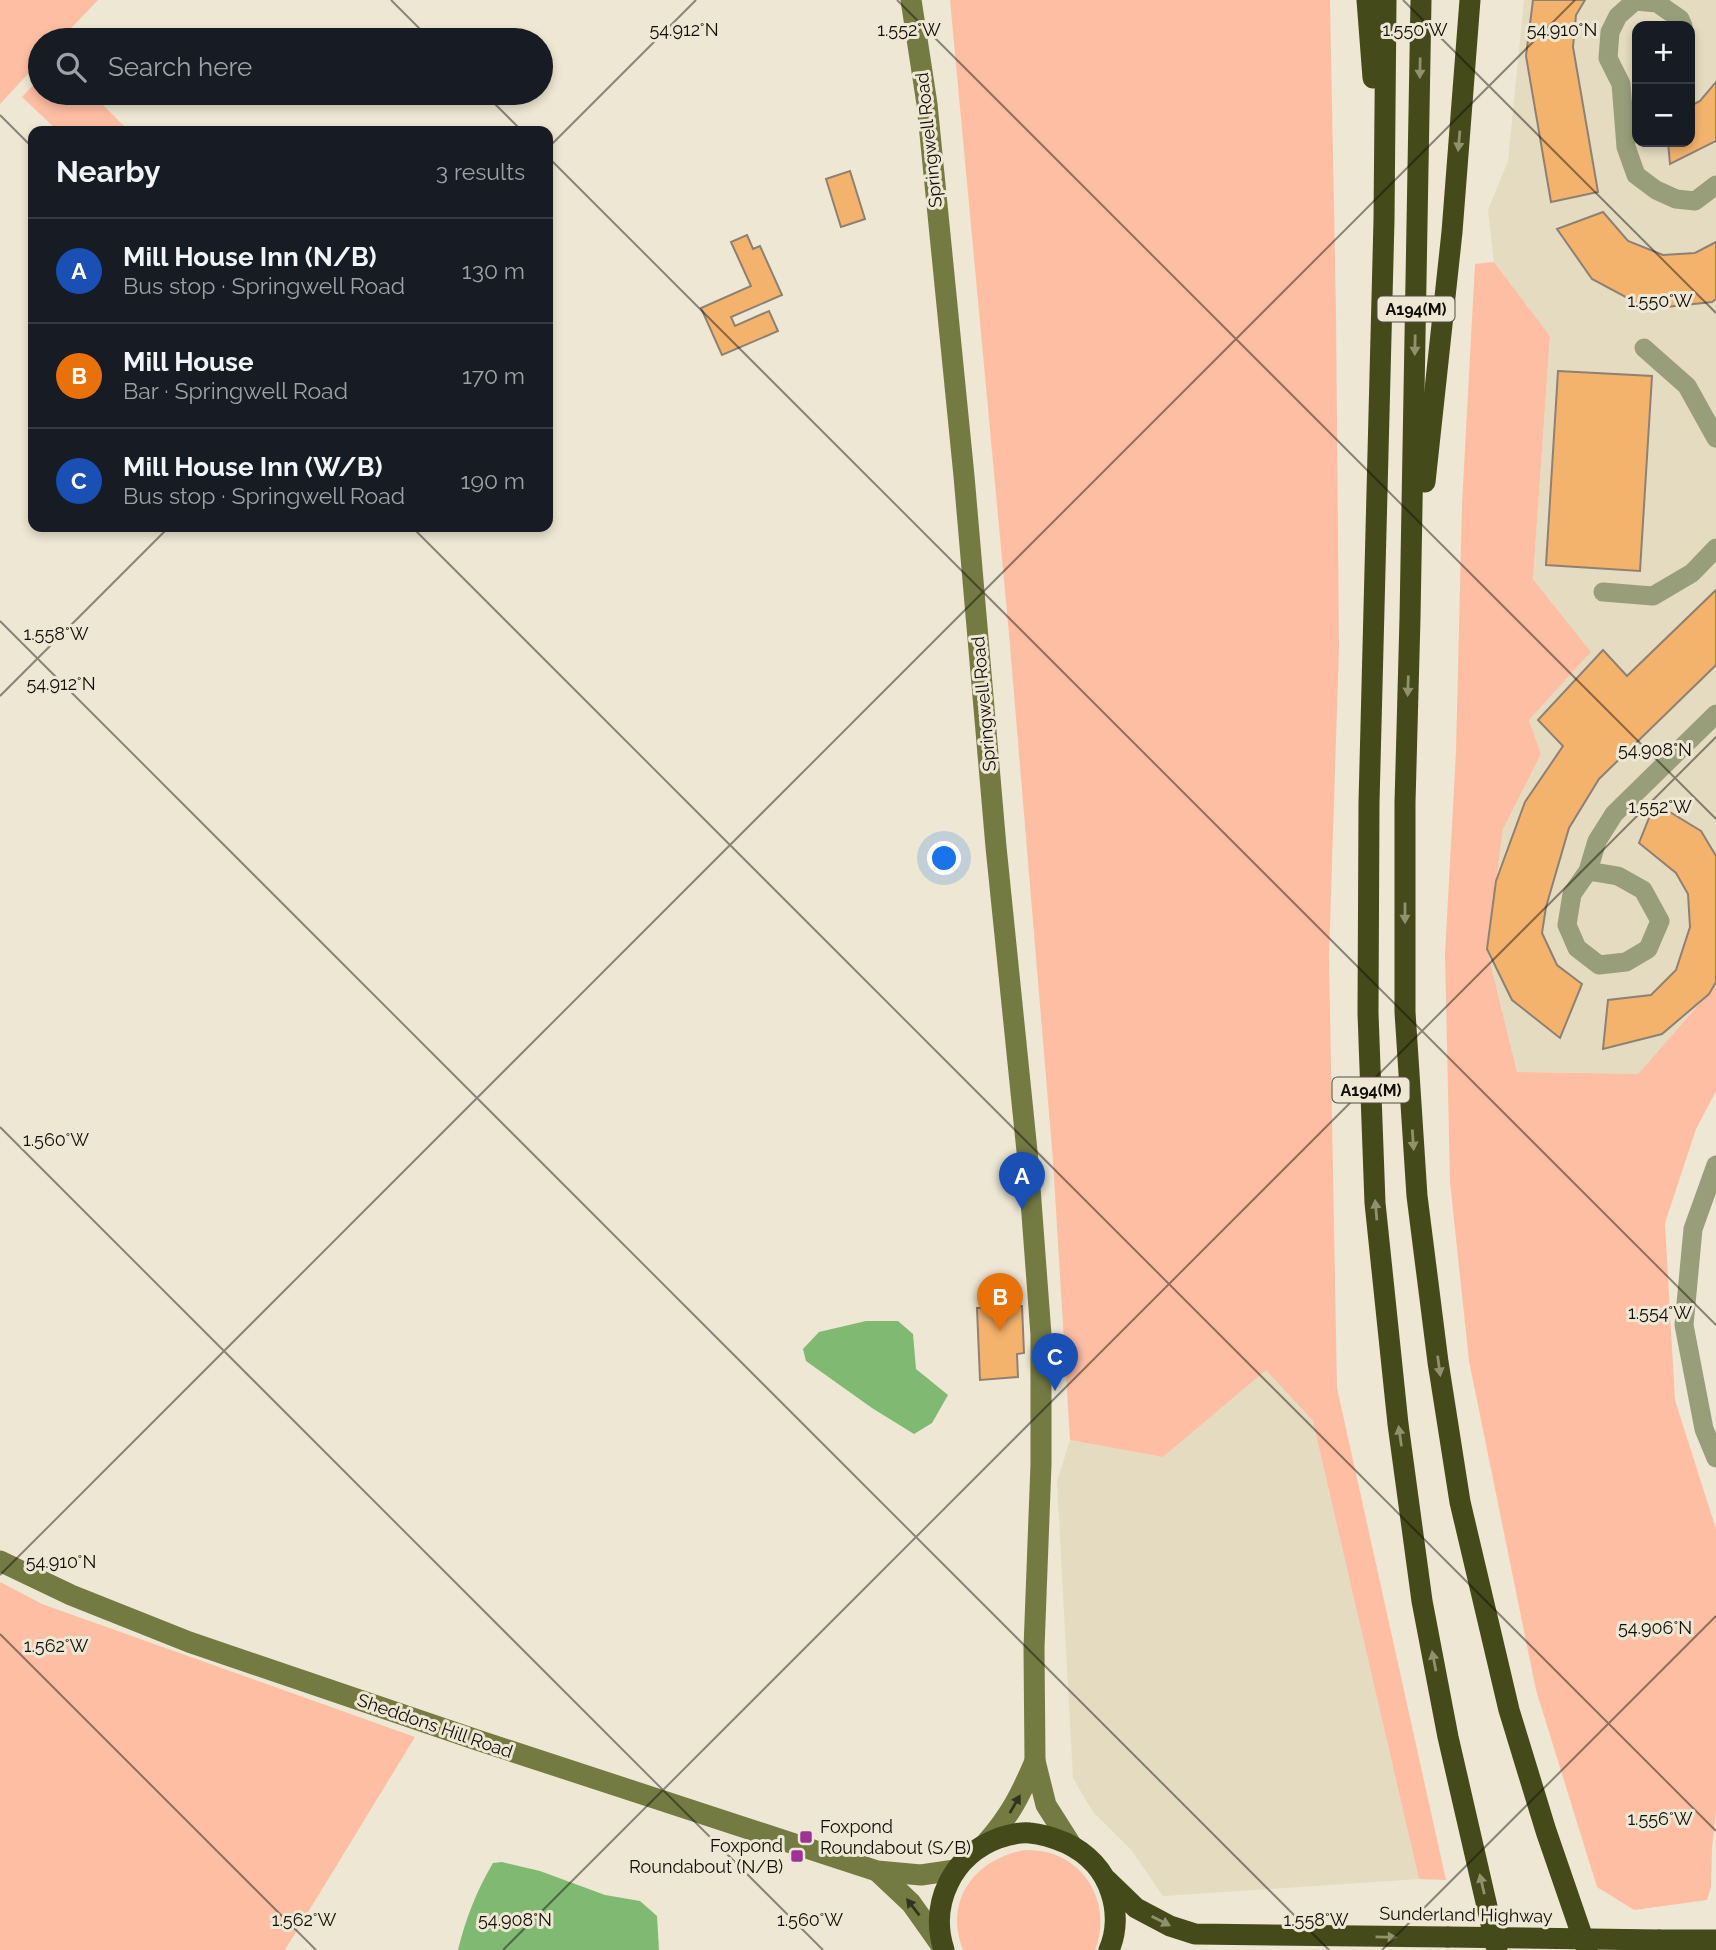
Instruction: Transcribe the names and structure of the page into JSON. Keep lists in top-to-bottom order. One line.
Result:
{"streets":{"highway":["A194(M)","Sunderland Highway"],"main road":["Springwell Road","Sheddons Hill Road"]},"one_way":["Sunderland Highway"],"places":{"transit":["Foxpond Roundabout (S/B)","Foxpond Roundabout (N/B)"]},"page":{"map_buttons":["+","−"],"search":"Search here","heading":["Nearby","3 results"],"list":[{"mark":"A","name":"Mill House Inn (N/B)","note":"Bus stop · Springwell Road","value":"130 m"},{"mark":"B","name":"Mill House","note":"Bar · Springwell Road","value":"170 m"},{"mark":"C","name":"Mill House Inn (W/B)","note":"Bus stop · Springwell Road","value":"190 m"}],"pins":["A","B","C"]},"coordinates":["54.912°N","1.552°W","1.550°W","54.910°N","1.558°W","54.908°N","1.560°W","1.554°W","54.906°N","1.562°W","1.556°W"]}
